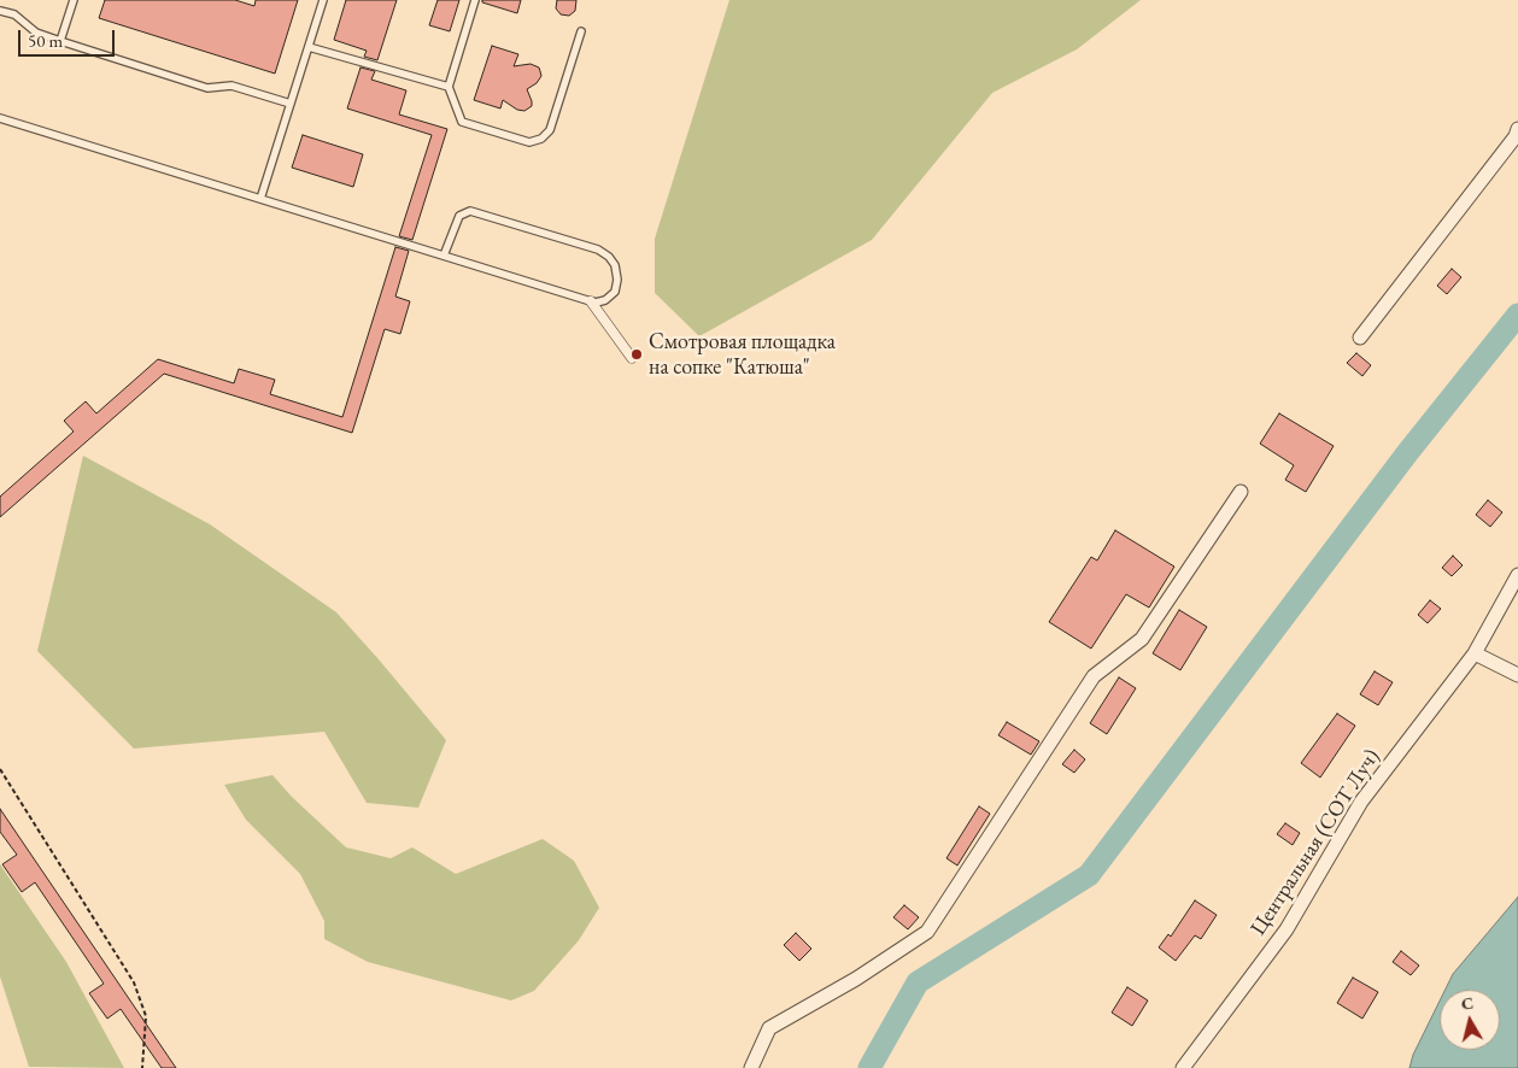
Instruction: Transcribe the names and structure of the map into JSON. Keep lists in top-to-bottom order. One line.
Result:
{"streets":{"street":["Центральная (СОТ Луч)"]},"places":["Смотровая площадка на сопке \"Катюша\""],"scale_bar":"50 m","north":"top"}
